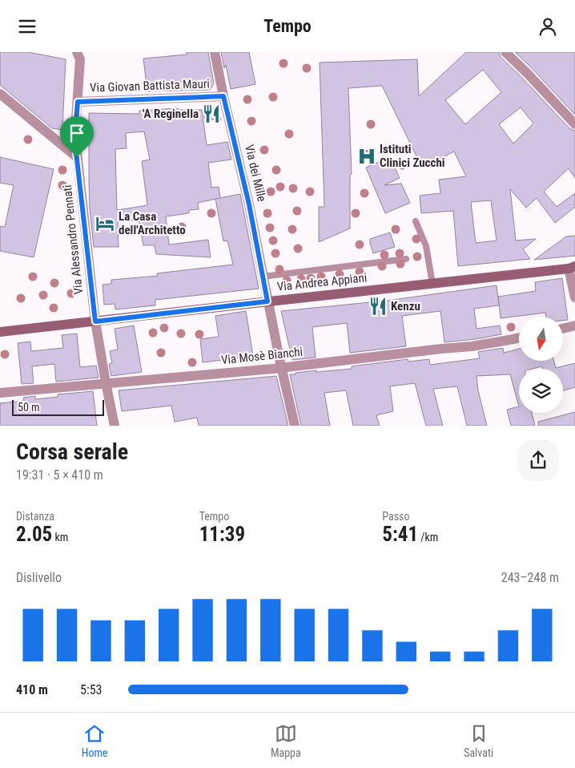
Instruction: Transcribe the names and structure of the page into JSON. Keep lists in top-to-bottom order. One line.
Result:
{"streets":{"street":["Via Giovan Battista Mauri","Via dei Mille","Via Alessandro Pennati","Via Andrea Appiani","Via Mosè Bianchi"]},"crossings":[["Via Giovan Battista Mauri","Via dei Mille"],["Via Giovan Battista Mauri","Via Alessandro Pennati"],["Via dei Mille","Via Andrea Appiani"],["Via dei Mille","Via Mosè Bianchi"],["Via Alessandro Pennati","Via Andrea Appiani"],["Via Alessandro Pennati","Via Mosè Bianchi"]],"places":{"restaurant":["'A Reginella","Kenzu"],"hospital":["Istituti Clinici Zucchi"],"hotel":["La Casa dell'Architetto"]},"scale_bar":"50 m","north":"bottom","page":{"header":"Tempo","scale":"50 m","heading":["Corsa serale","19:31 · 5 × 410 m"],"stats":[["Distanza","2.05 km"],["Tempo","11:39"],["Passo","5:41 /km"]],"chart":["Dislivello","243–248 m"],"list":[{"name":"410 m","note":"5:53"}],"tabs":["Home","Mappa","Salvati"]}}
